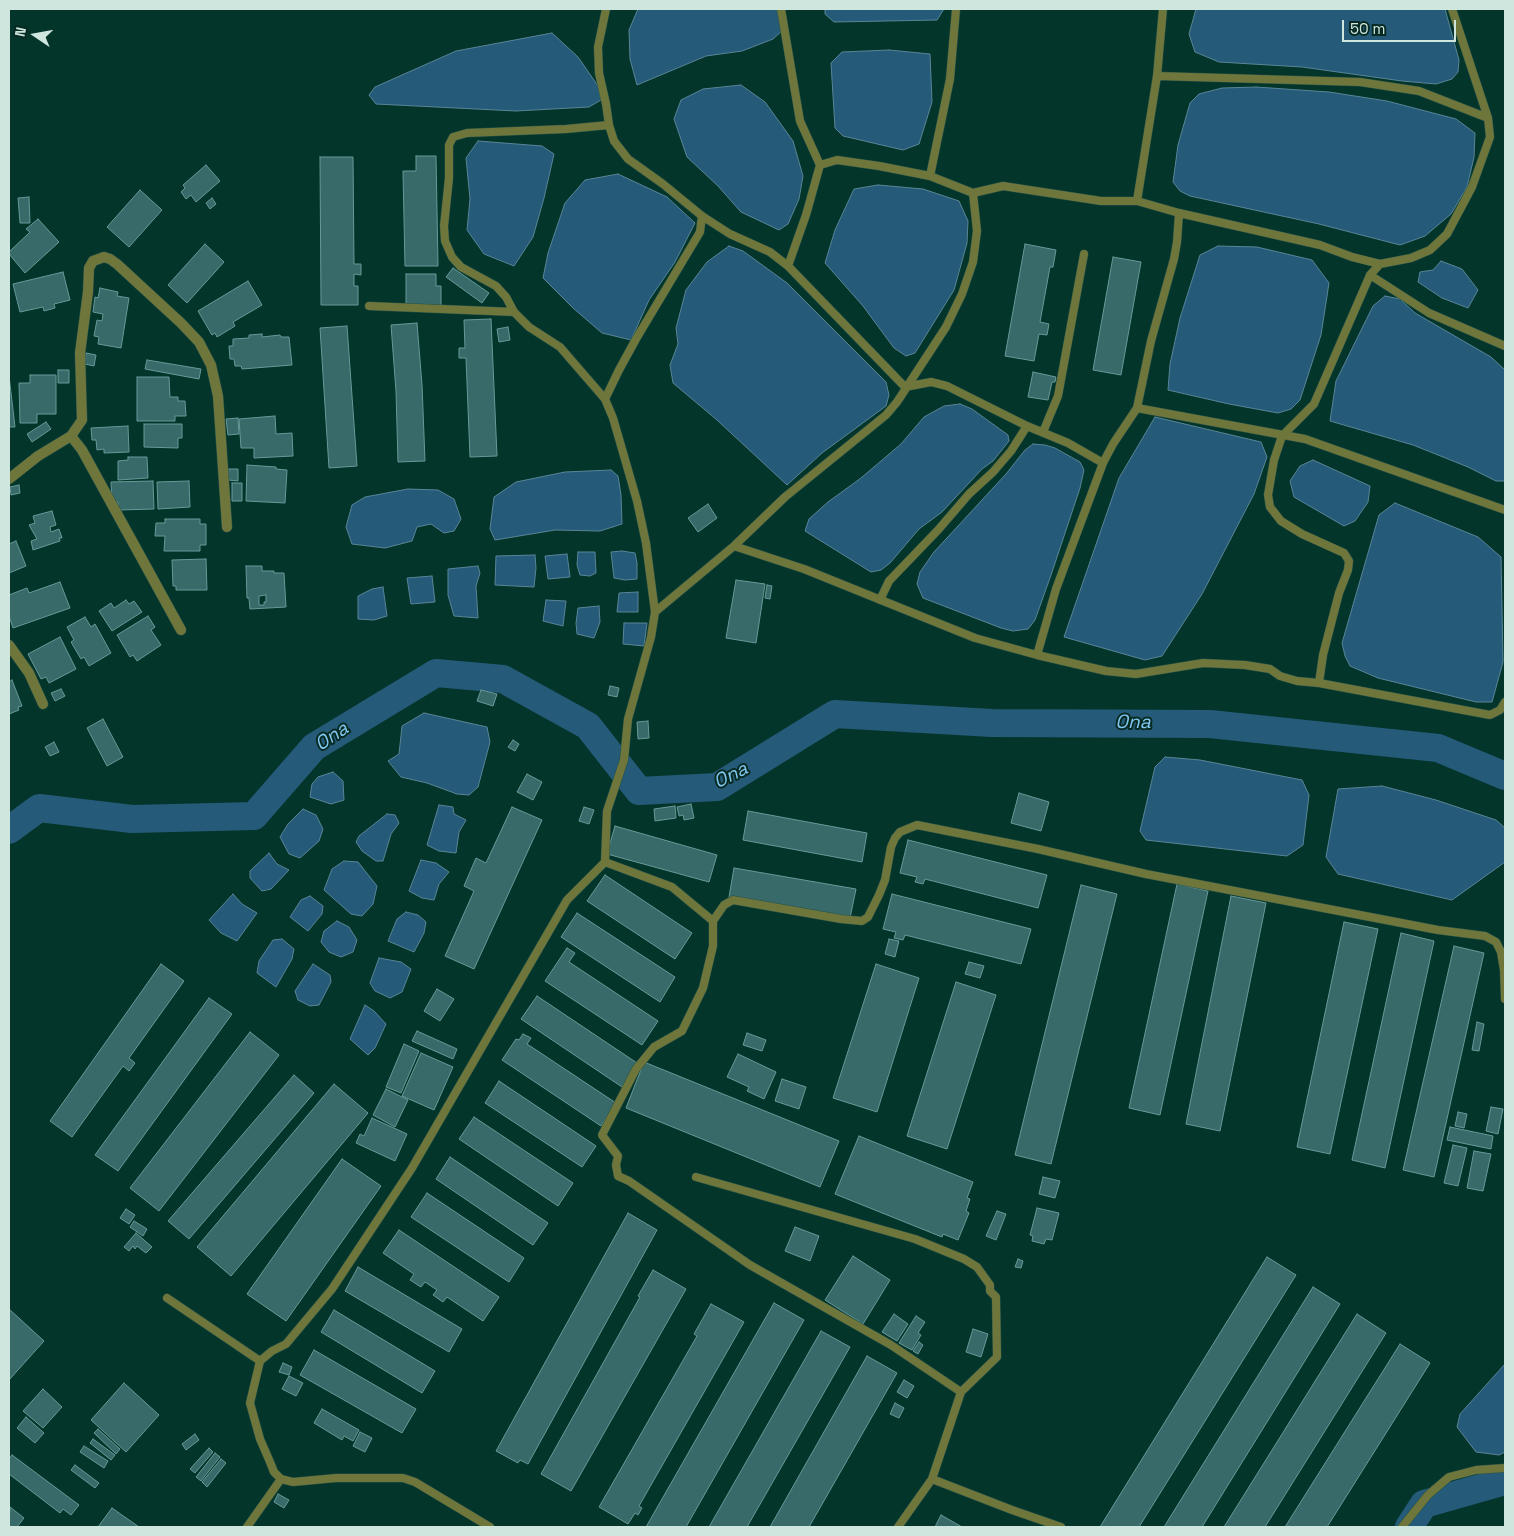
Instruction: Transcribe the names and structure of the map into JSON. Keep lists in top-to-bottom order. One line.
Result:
{"water":["Ona"],"scale_bar":"50 m","north":"left"}
